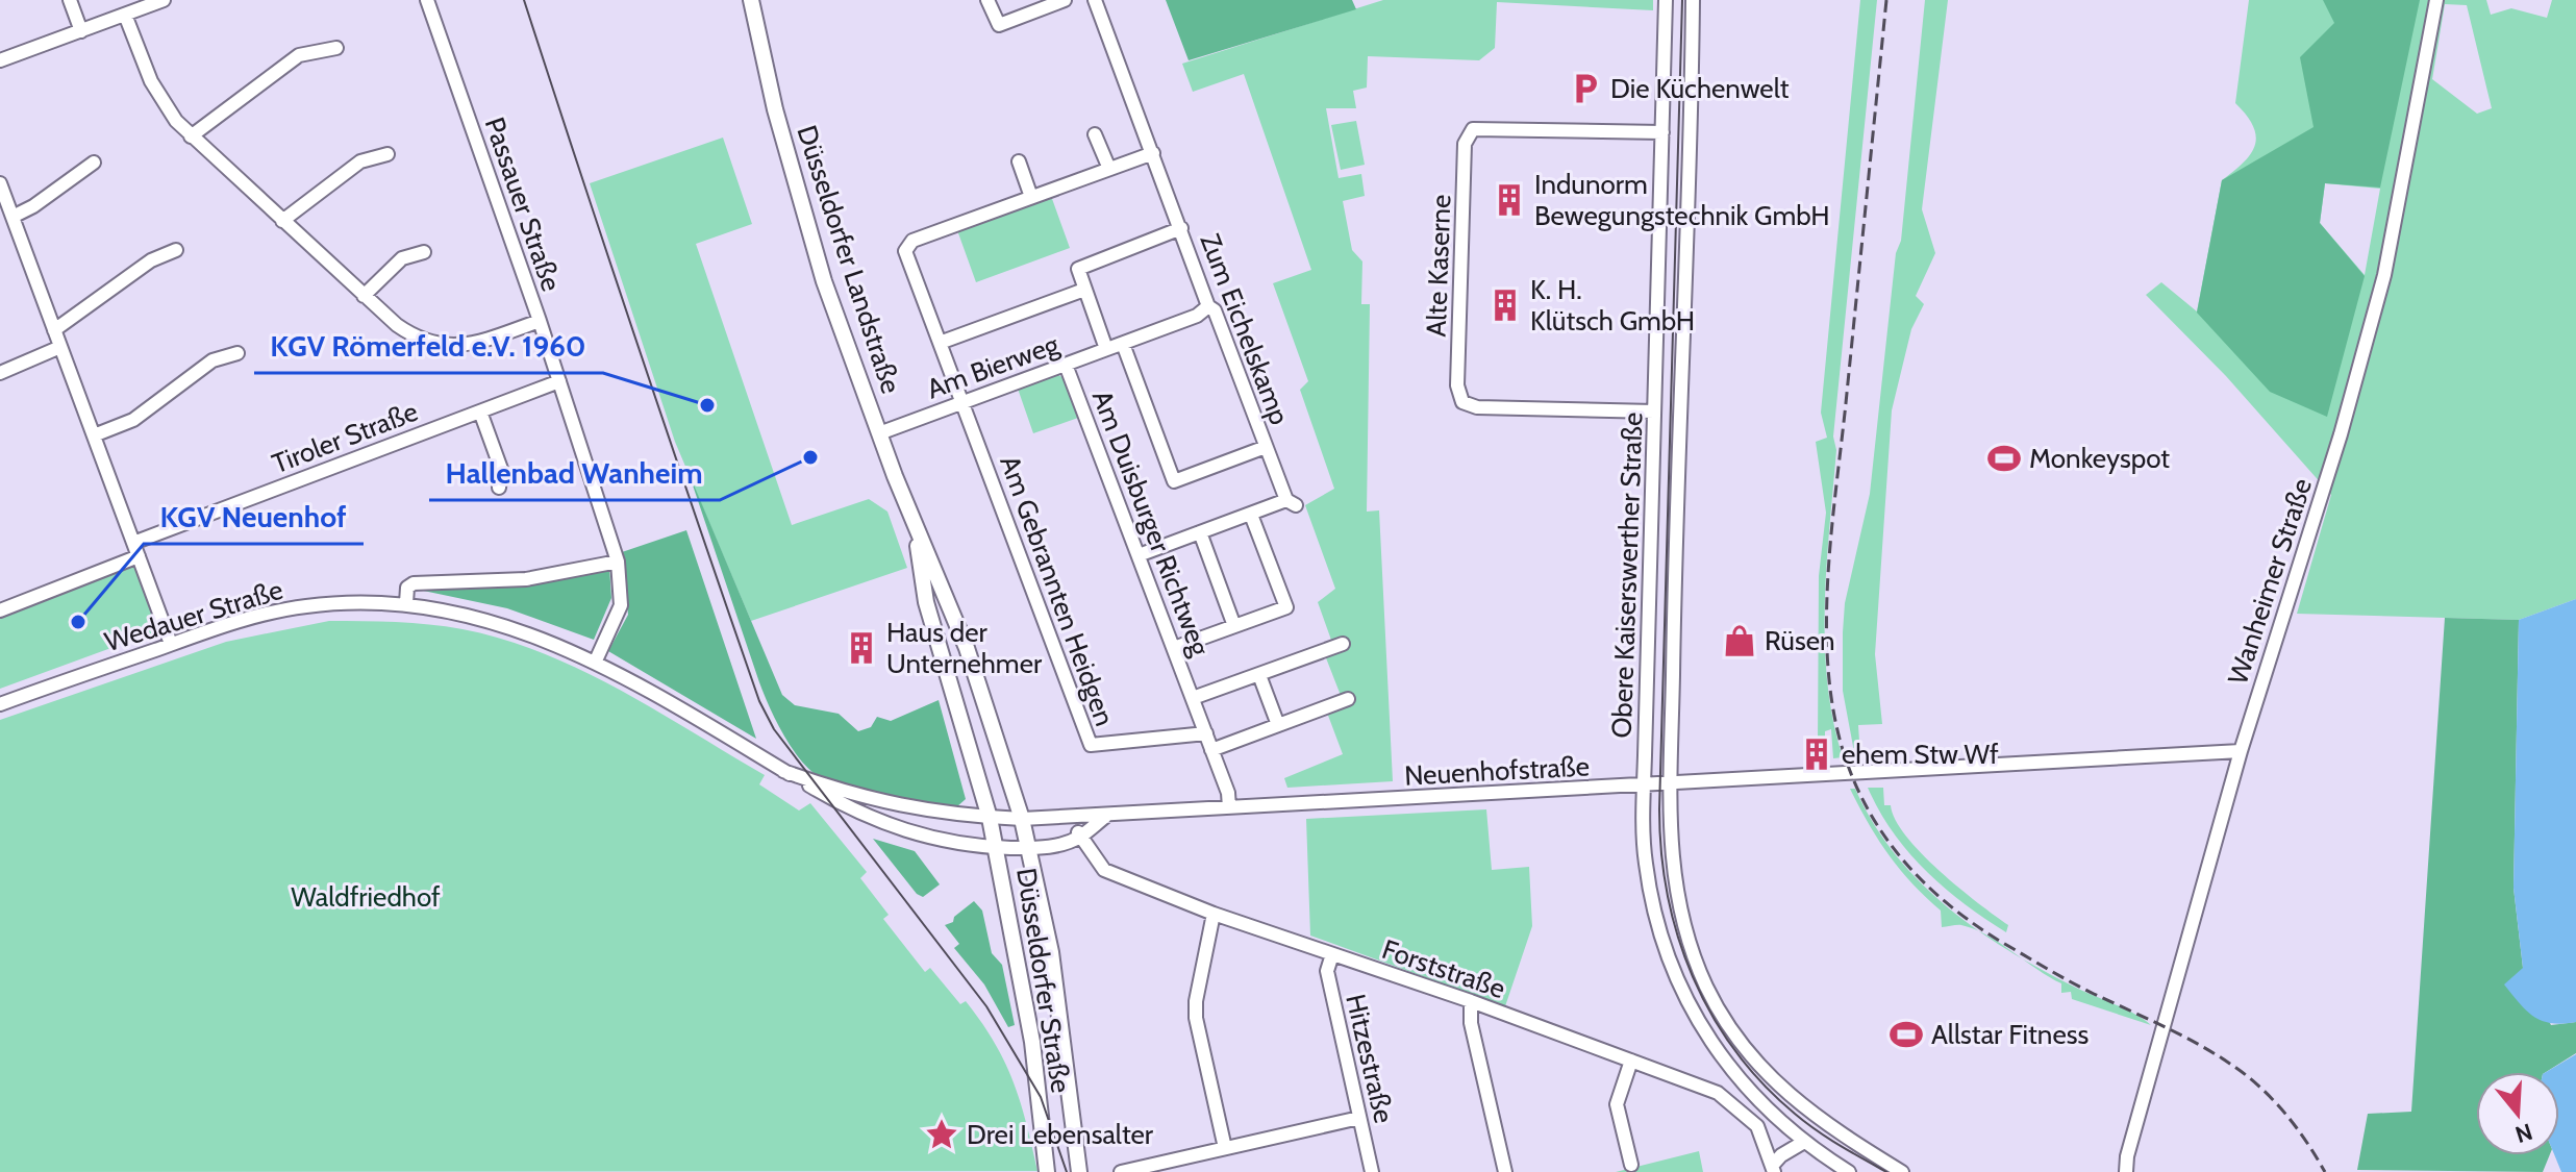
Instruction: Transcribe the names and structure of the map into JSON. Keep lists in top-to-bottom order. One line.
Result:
{"streets":{"main road":["Düsseldorfer Landstraße","Düsseldorfer Straße"],"street":["Passauer Straße","Alte Kaserne","Zum Eichelskamp","Am Bierweg","Tiroler Straße","Am Duisburger Richtweg","Obere Kaiserswerther Straße","Wanheimer Straße","Am Gebrannten Heidgen","Wedauer Straße","Neuenhofstraße","Forststraße","Hitzestraße"]},"crossings":[["Passauer Straße","Tiroler Straße"],["Passauer Straße","Wedauer Straße"],["Düsseldorfer Landstraße","Am Bierweg"],["Düsseldorfer Landstraße","Wedauer Straße"],["Düsseldorfer Landstraße","Neuenhofstraße"],["Düsseldorfer Landstraße","Düsseldorfer Straße"],["Alte Kaserne","Obere Kaiserswerther Straße"],["Zum Eichelskamp","Am Bierweg"],["Zum Eichelskamp","Am Duisburger Richtweg"],["Zum Eichelskamp","Am Gebrannten Heidgen"],["Am Bierweg","Am Duisburger Richtweg"],["Am Bierweg","Am Gebrannten Heidgen"],["Am Duisburger Richtweg","Am Gebrannten Heidgen"],["Am Duisburger Richtweg","Neuenhofstraße"],["Obere Kaiserswerther Straße","Neuenhofstraße"],["Wanheimer Straße","Neuenhofstraße"],["Wedauer Straße","Neuenhofstraße"],["Wedauer Straße","Düsseldorfer Straße"],["Forststraße","Hitzestraße"]],"parks":["Waldfriedhof"],"places":{"parking":["Die Küchenwelt"],"building":["Indunorm Bewegungstechnik GmbH","K. H. Klütsch GmbH","Haus der Unternehmer","ehem Stw Wf"],"other":["KGV Römerfeld e.V. 1960","Hallenbad Wanheim","KGV Neuenhof"],"sports":["Monkeyspot","Allstar Fitness"],"shop":["Rüsen"],"place":["Drei Lebensalter"]},"north":"bottom"}
